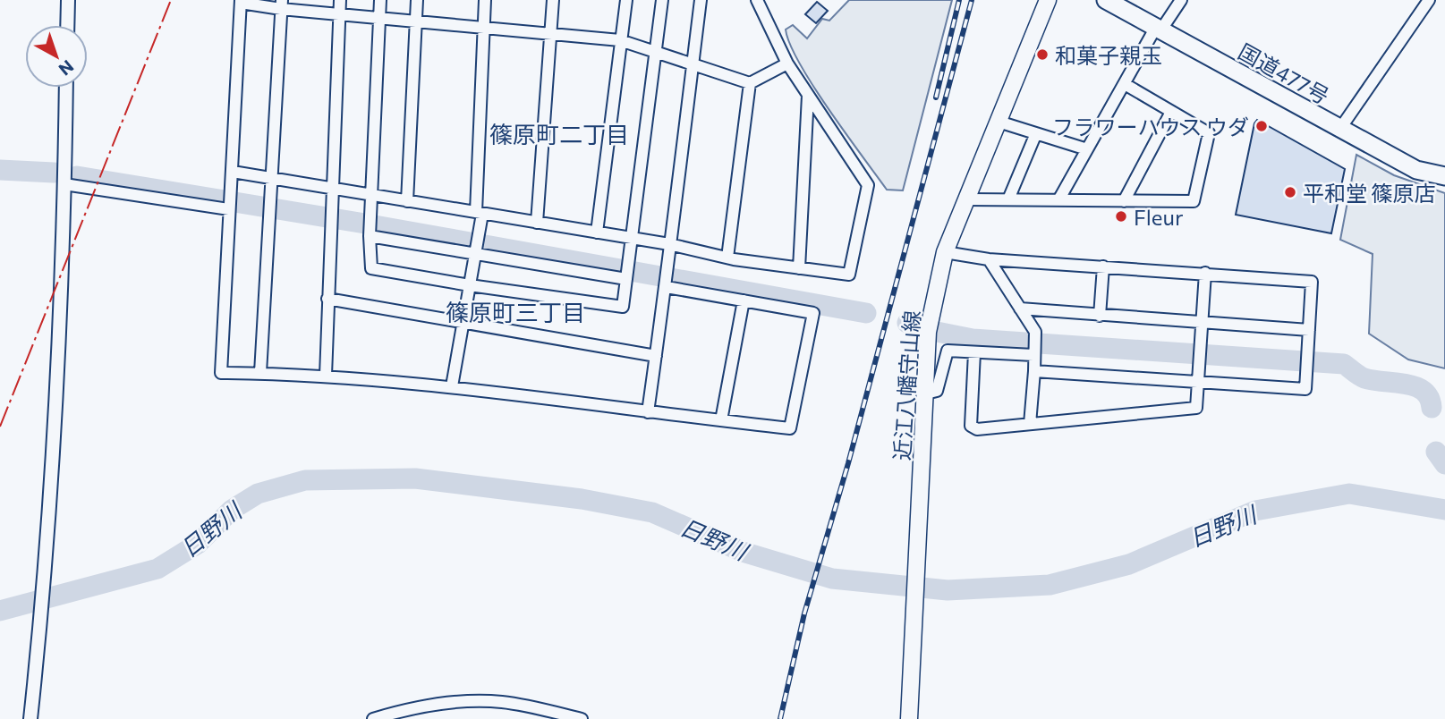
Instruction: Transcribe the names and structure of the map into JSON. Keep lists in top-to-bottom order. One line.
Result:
{"streets":{"highway":["国道477号"],"main road":["近江八幡守山線"]},"districts":["篠原町二丁目","篠原町三丁目"],"water":["日野川"],"places":["和菓子親玉","フラワーハウス ウダ","平和堂 篠原店","Fleur"],"north":"bottom right"}
